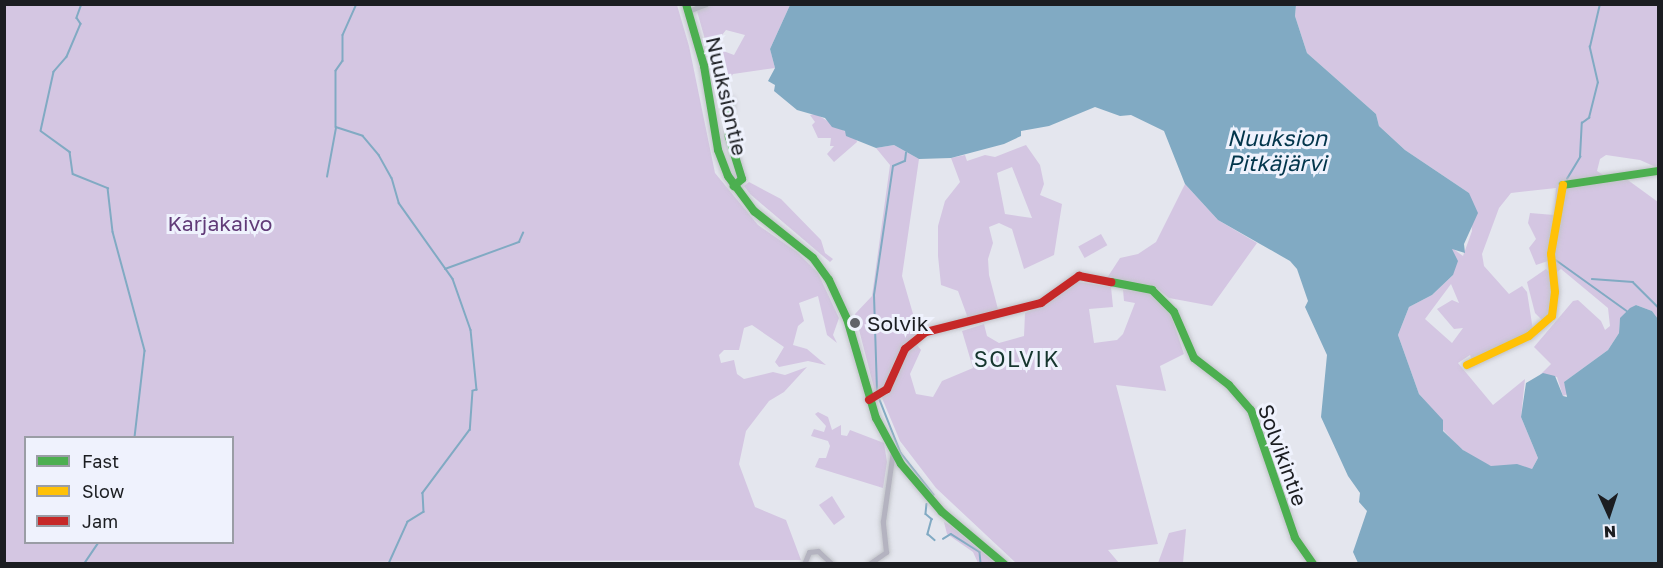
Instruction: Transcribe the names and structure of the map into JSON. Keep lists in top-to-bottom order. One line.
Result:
{"streets":{"street":["Nuuksiontie","Solvikintie"]},"crossings":[["Nuuksiontie","Solvikintie"]],"districts":["SOLVIK"],"water":["Nuuksion Pitkäjärvi"],"parks":["Karjakaivo"],"places":["Solvik"],"legend":["Fast","Slow","Jam"],"north":"bottom"}
